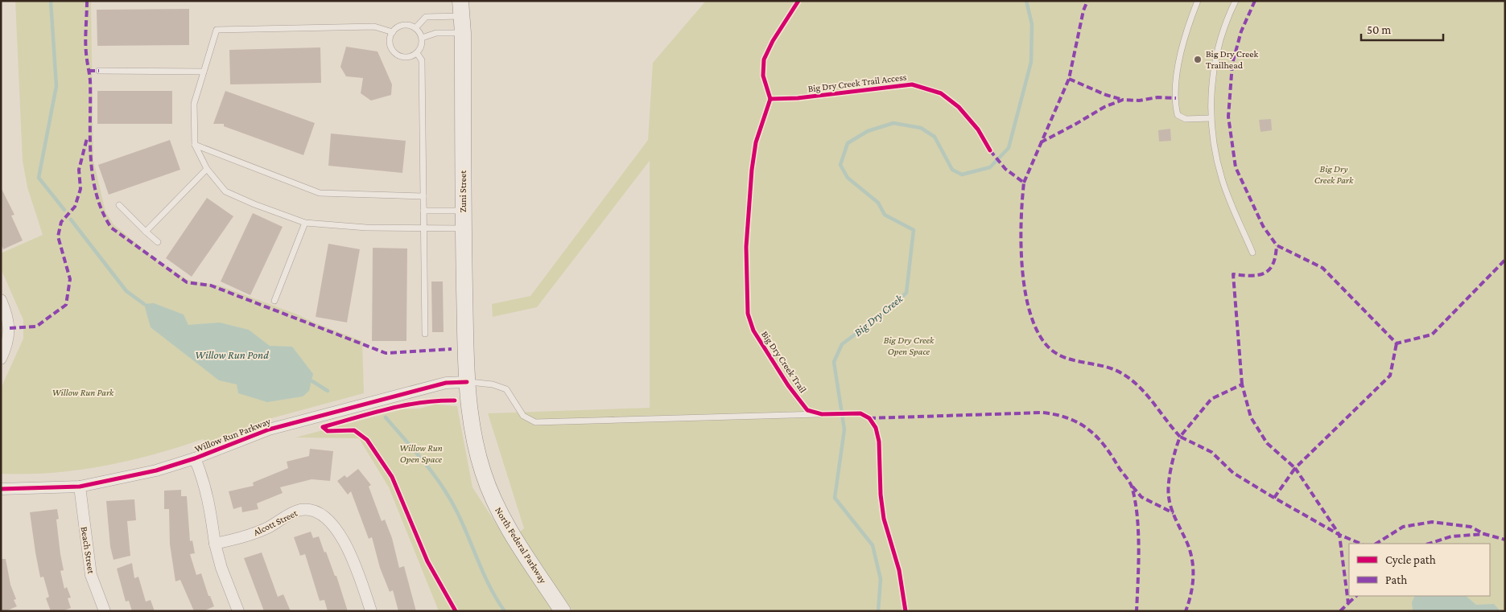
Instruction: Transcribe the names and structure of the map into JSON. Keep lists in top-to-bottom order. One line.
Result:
{"streets":{"main road":["Zuni Street","North Federal Parkway"],"street":["Willow Run Parkway","Alcott Street","Beach Street"],"cycle path":["Big Dry Creek Trail Access","Big Dry Creek Trail"]},"crossings":[["Zuni Street","Willow Run Parkway"],["Zuni Street","North Federal Parkway"],["Willow Run Parkway","North Federal Parkway"],["Willow Run Parkway","Beach Street"]],"water":["Big Dry Creek","Willow Run Pond"],"parks":["Big Dry Creek Park","Big Dry Creek Open Space","Willow Run Park","Willow Run Open Space"],"places":["Big Dry Creek Trailhead"],"legend":["Cycle path","Path"],"scale_bar":"50 m"}
